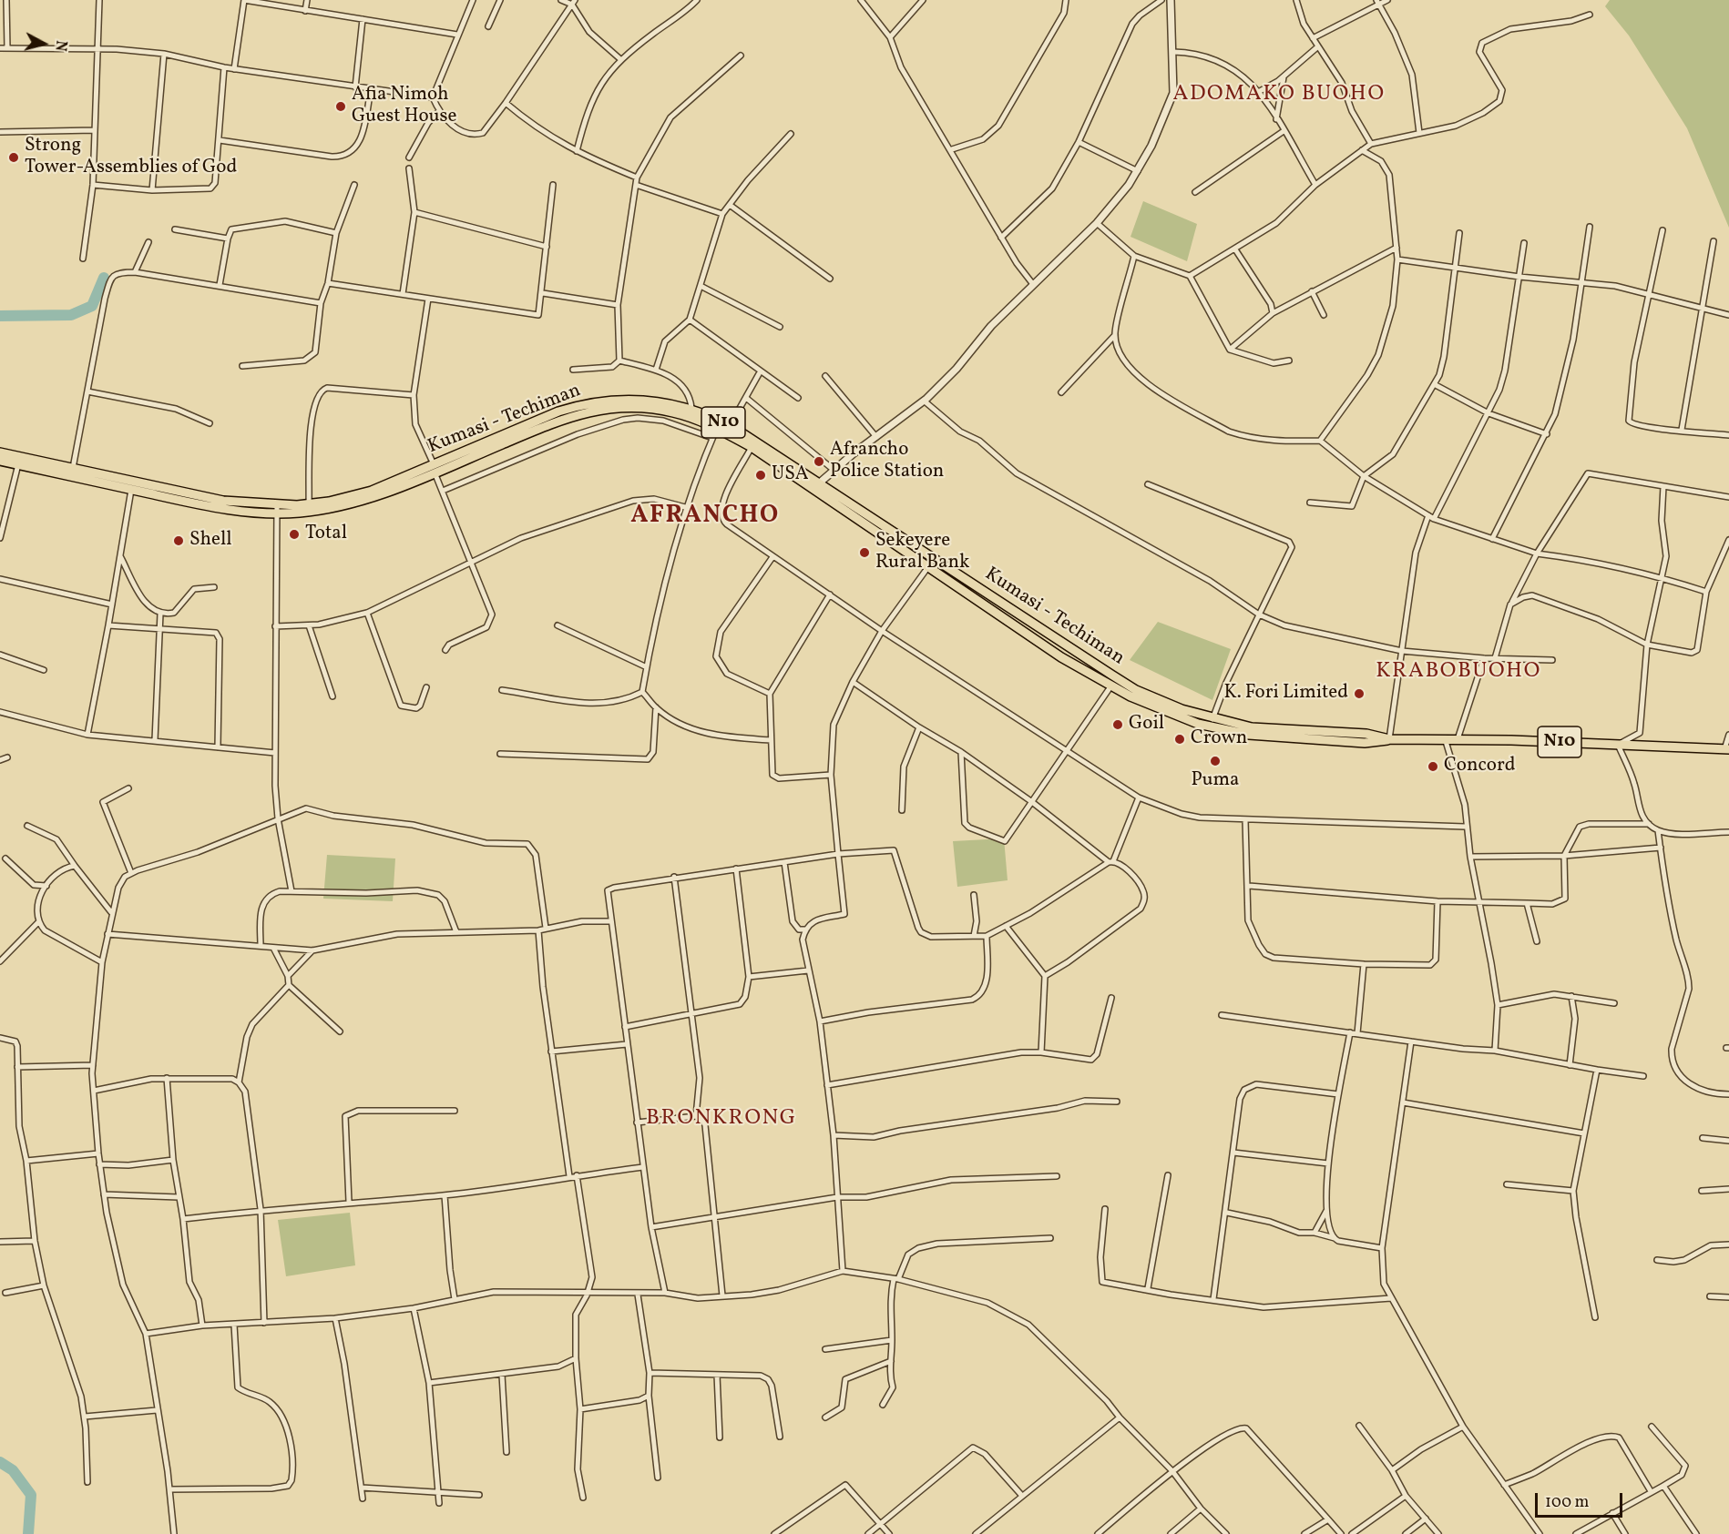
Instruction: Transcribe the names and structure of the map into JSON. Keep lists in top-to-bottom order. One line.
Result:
{"streets":{"highway":["Kumasi - Techiman","N10"]},"crossings":[["Kumasi - Techiman","N10"]],"districts":["ADOMAKO BUOHO","AFRANCHO","KRABOBUOHO","BRONKRONG"],"places":["Afia Nimoh Guest House","Strong Tower-Assemblies of God","Afrancho Police Station","USA","Total","Shell","Sekeyere Rural Bank","K. Fori Limited","Goil","Crown","Puma","Concord"],"scale_bar":"100 m","north":"right"}
